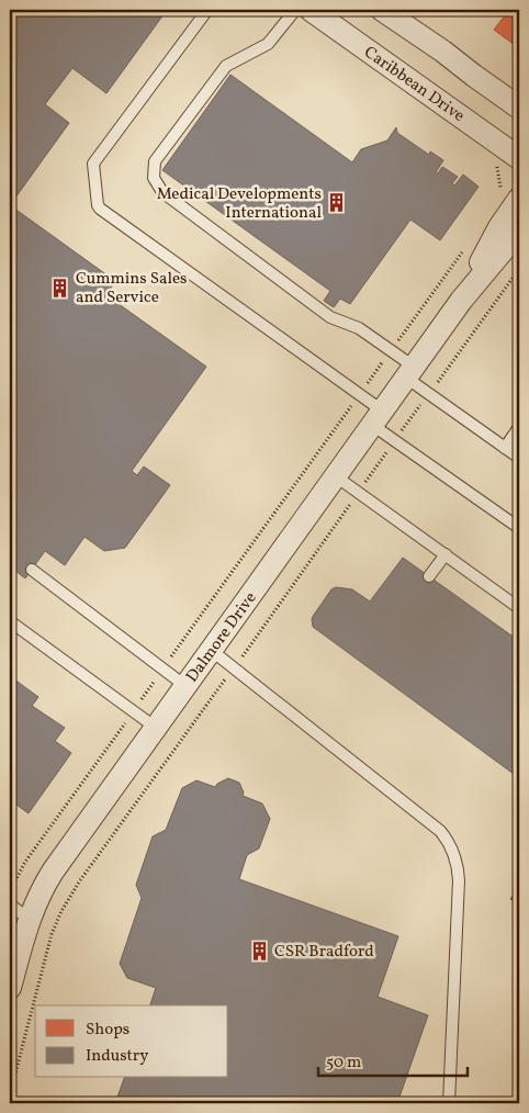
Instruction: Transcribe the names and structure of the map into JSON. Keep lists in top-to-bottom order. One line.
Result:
{"streets":{"street":["Caribbean Drive","Dalmore Drive"]},"places":{"building":["Medical Developments International","Cummins Sales and Service","CSR Bradford"]},"legend":["Shops","Industry"],"scale_bar":"50 m"}
